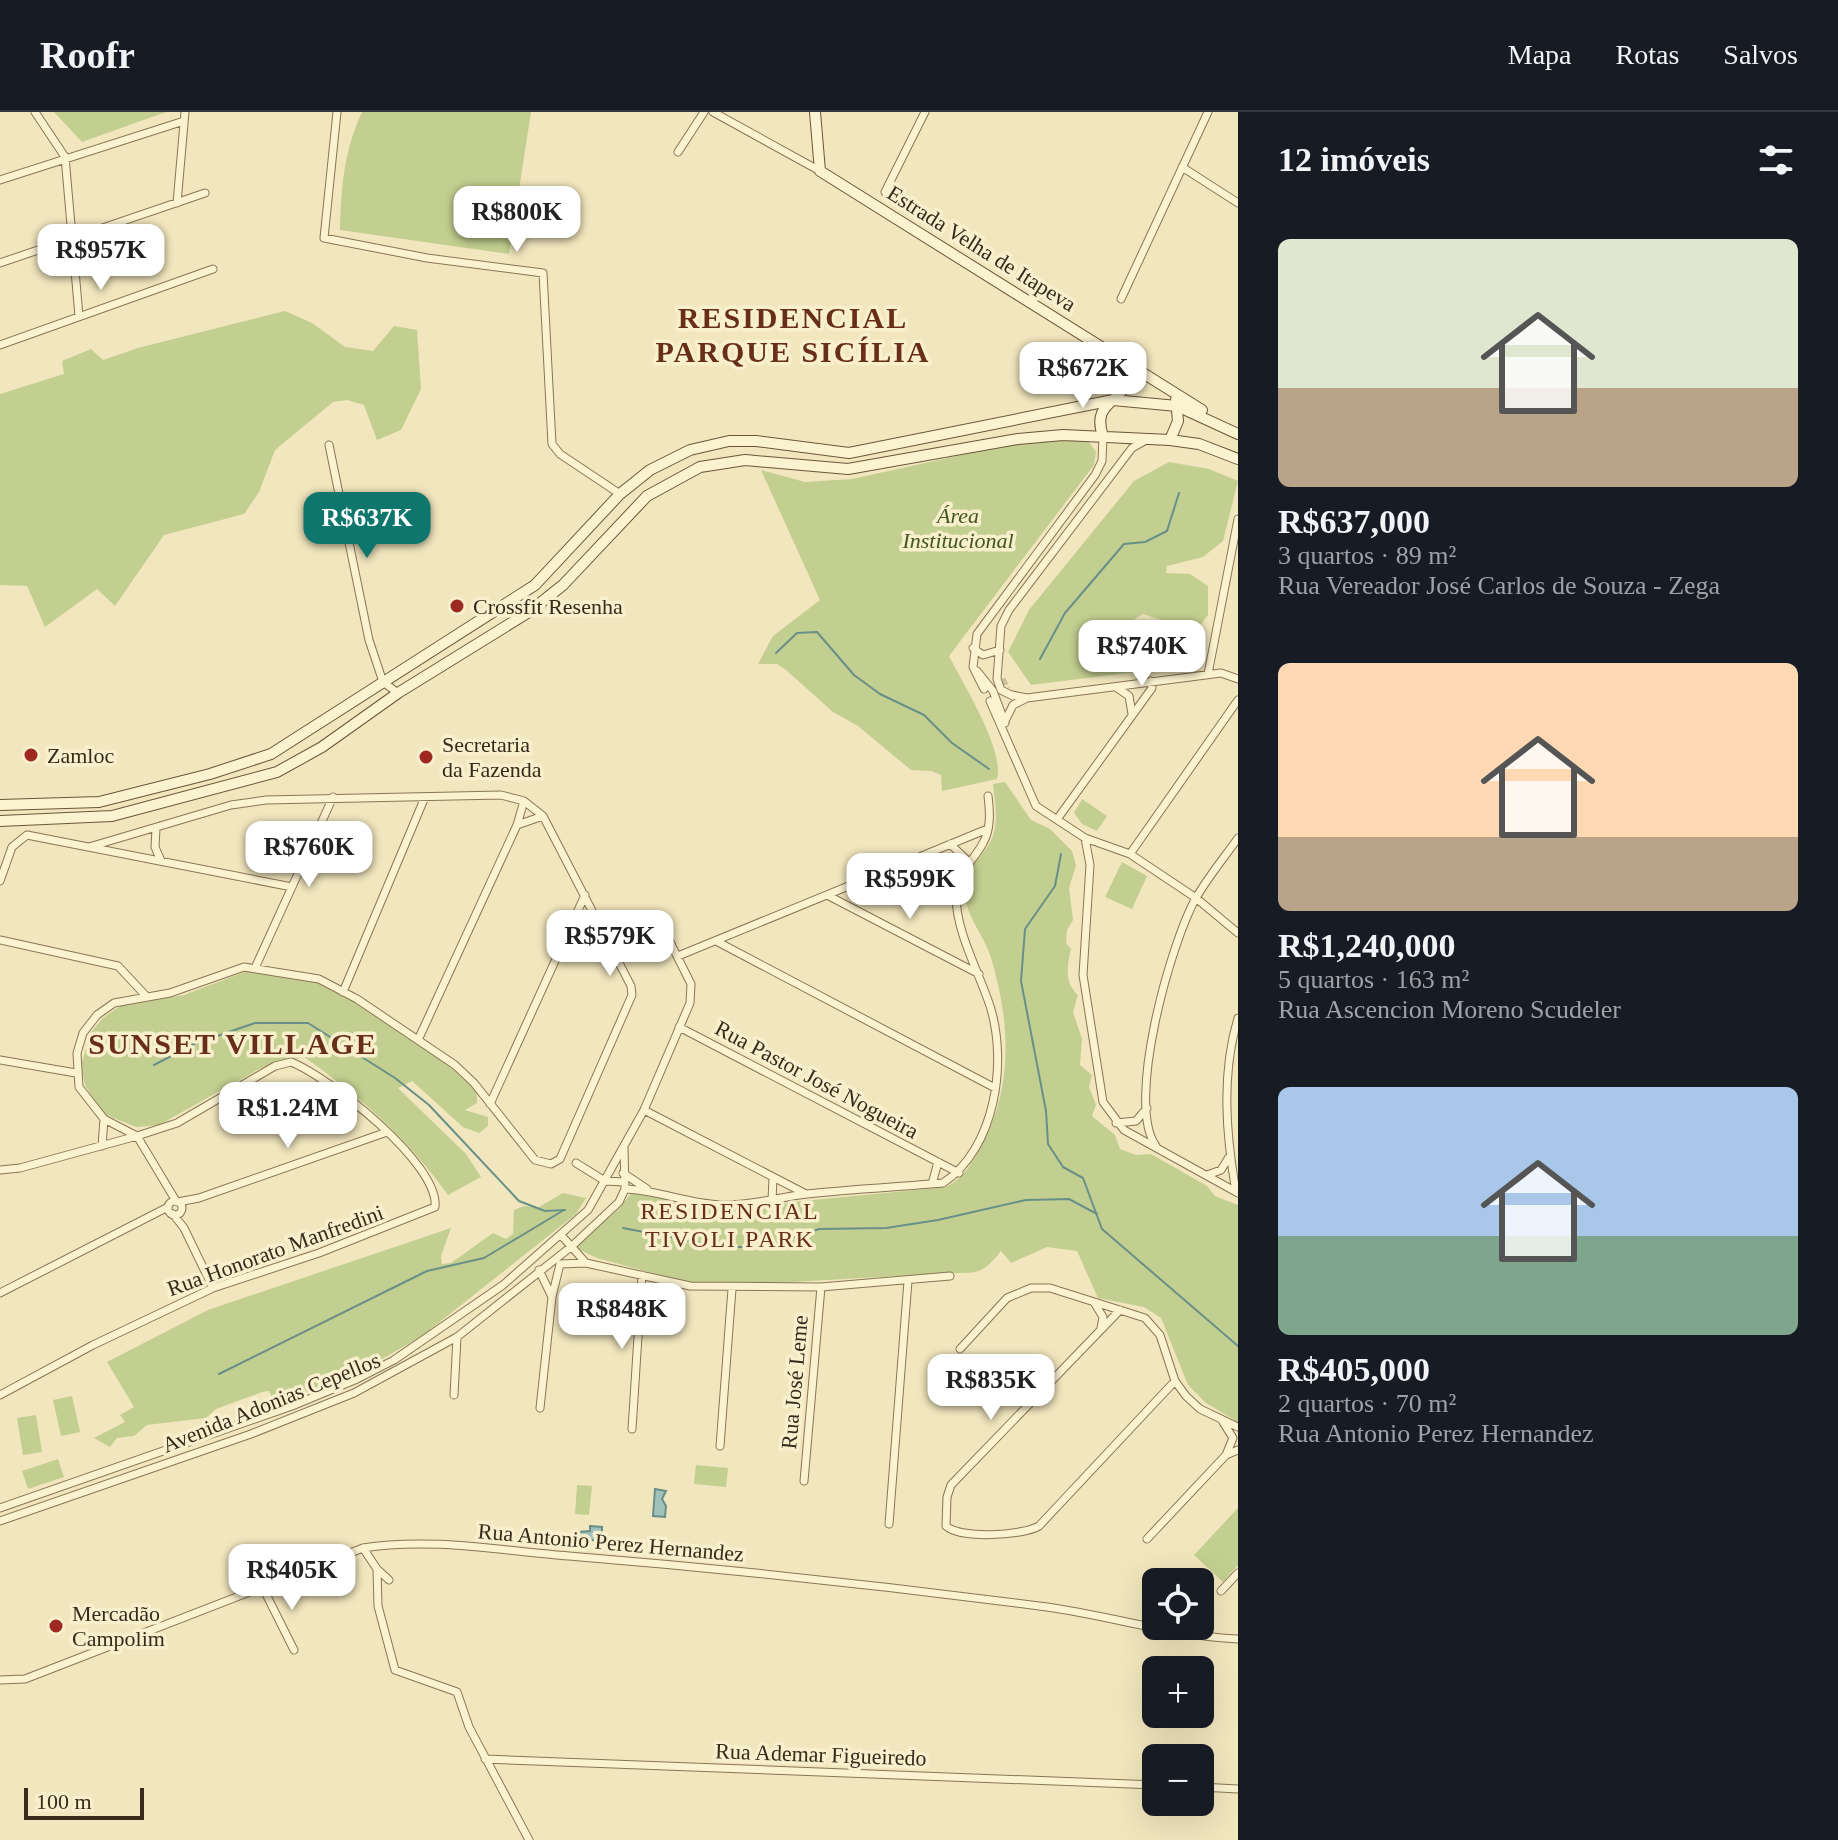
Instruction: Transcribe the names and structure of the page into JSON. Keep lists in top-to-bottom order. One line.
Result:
{"streets":{"main road":["Estrada Velha de Itapeva"],"street":["Rua Pastor José Nogueira","Rua Honorato Manfredini","Rua José Leme","Avenida Adonias Cepellos","Rua Antonio Perez Hernandez","Rua Ademar Figueiredo"]},"crossings":[["Rua Pastor José Nogueira","Avenida Adonias Cepellos"]],"districts":["RESIDENCIAL PARQUE SICÍLIA","SUNSET VILLAGE","RESIDENCIAL TIVOLI PARK"],"parks":["Área Institucional"],"places":["Crossfit Resenha","Zamloc","Secretaria da Fazenda","Mercadão Campolim"],"scale_bar":"100 m","page":{"header":"Roofr","nav":["Mapa","Rotas","Salvos"],"heading":"12 imóveis","price":["R$800K","R$957K","R$672K","R$637K","R$740K","R$760K","R$599K","R$579K","R$1.24M","R$848K","R$835K","R$405K"],"list":[{"name":"R$637,000","note":"3 quartos · 89 m² · Rua Vereador José Carlos de Souza - Zega"},{"name":"R$1,240,000","note":"5 quartos · 163 m² · Rua Ascencion Moreno Scudeler"},{"name":"R$405,000","note":"2 quartos · 70 m² · Rua Antonio Perez Hernandez"}],"map_buttons":["+","−"],"scale":"100 m"}}
